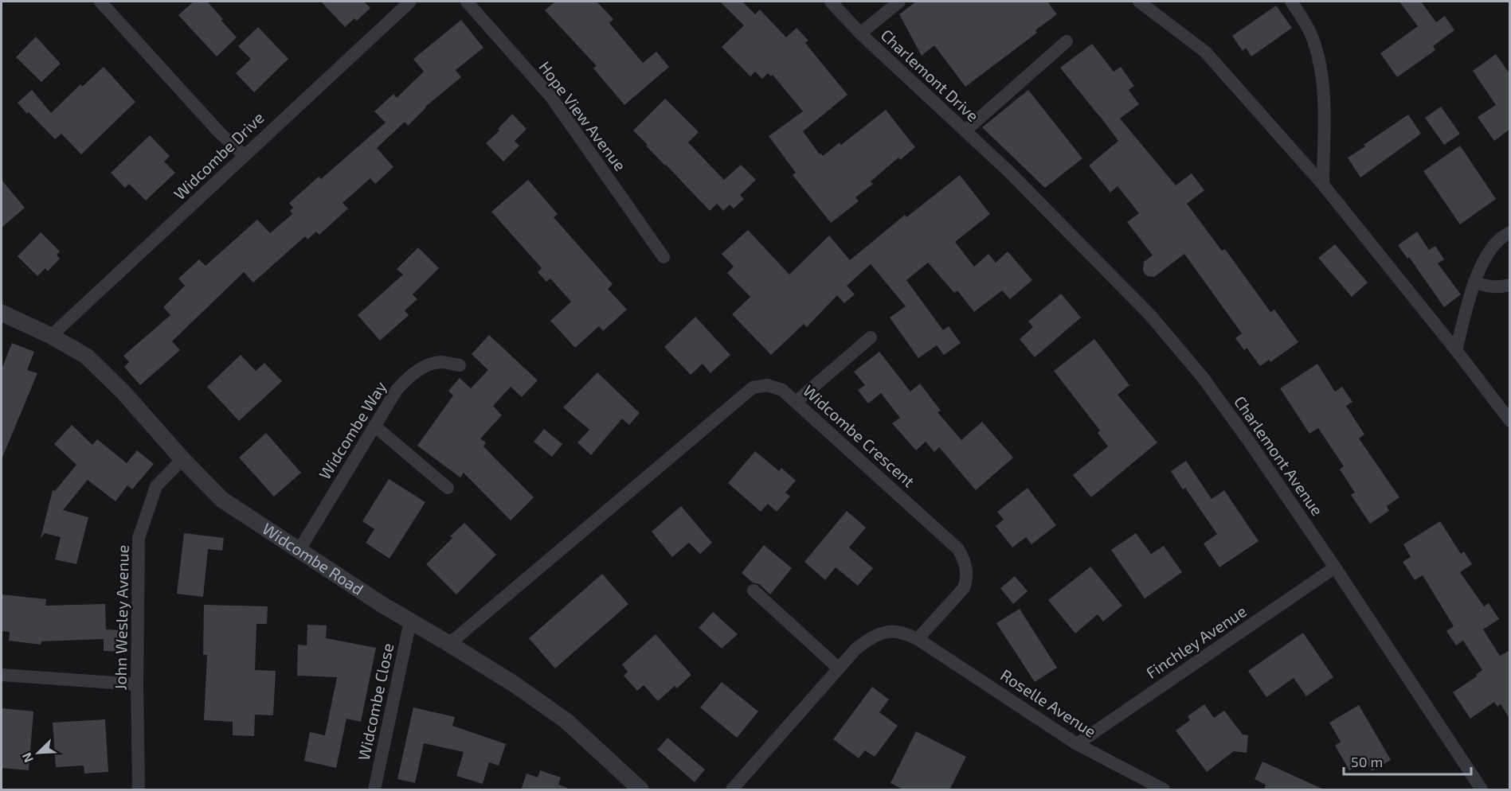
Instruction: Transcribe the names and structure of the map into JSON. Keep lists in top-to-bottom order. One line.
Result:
{"streets":{"street":["Charlemont Drive","Hope View Avenue","Widcombe Drive","Widcombe Way","Widcombe Crescent","Charlemont Avenue","Widcombe Road","John Wesley Avenue","Finchley Avenue","Widcombe Close","Roselle Avenue"]},"crossings":[["Charlemont Drive","Charlemont Avenue"],["Widcombe Drive","Widcombe Road"],["Widcombe Way","Widcombe Road"],["Widcombe Crescent","Widcombe Road"],["Widcombe Crescent","Roselle Avenue"],["Charlemont Avenue","Finchley Avenue"],["Widcombe Road","John Wesley Avenue"],["Widcombe Road","Widcombe Close"],["Finchley Avenue","Roselle Avenue"]],"scale_bar":"50 m","north":"bottom left"}
